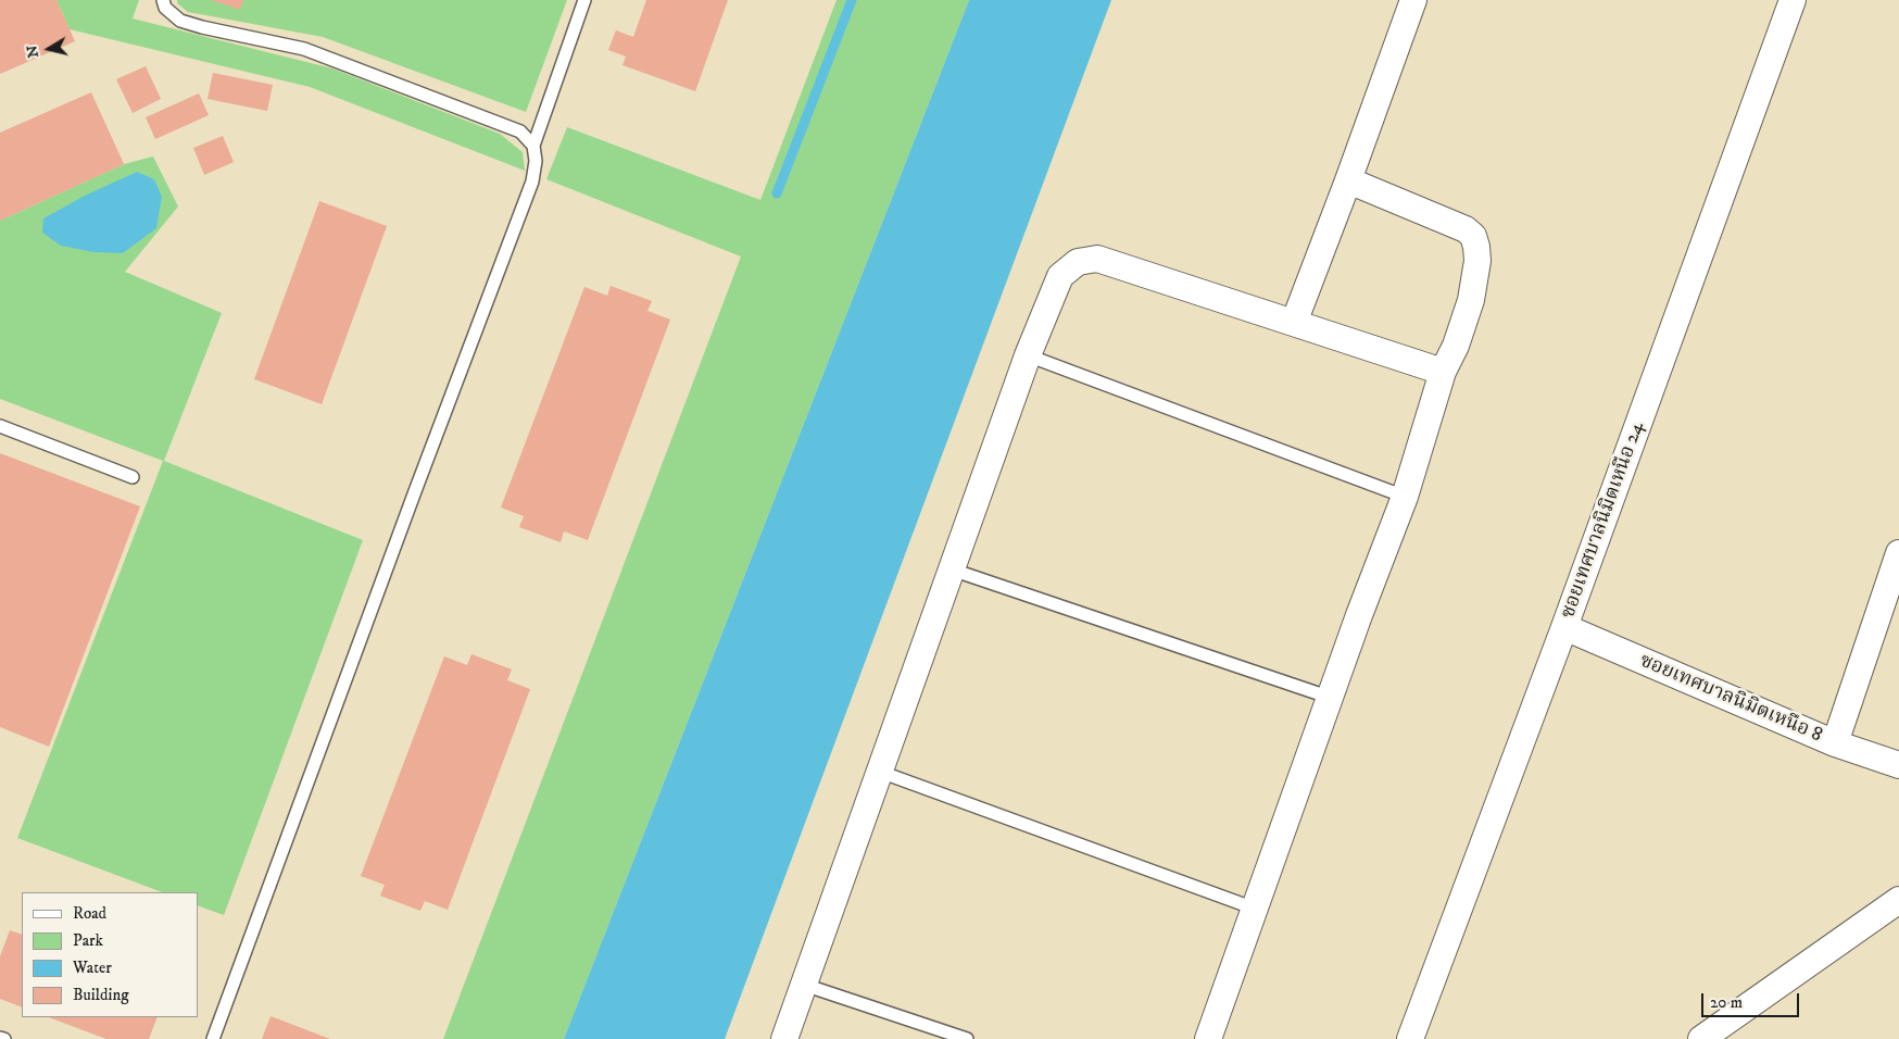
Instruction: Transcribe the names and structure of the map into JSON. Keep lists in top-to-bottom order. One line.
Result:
{"streets":{"street":["ซอยเทศบาลนิมิตเหนือ 24","ซอยเทศบาลนิมิตเหนือ 8"]},"crossings":[["ซอยเทศบาลนิมิตเหนือ 24","ซอยเทศบาลนิมิตเหนือ 8"]],"legend":["Road","Park","Water","Building"],"scale_bar":"20 m","north":"left"}
